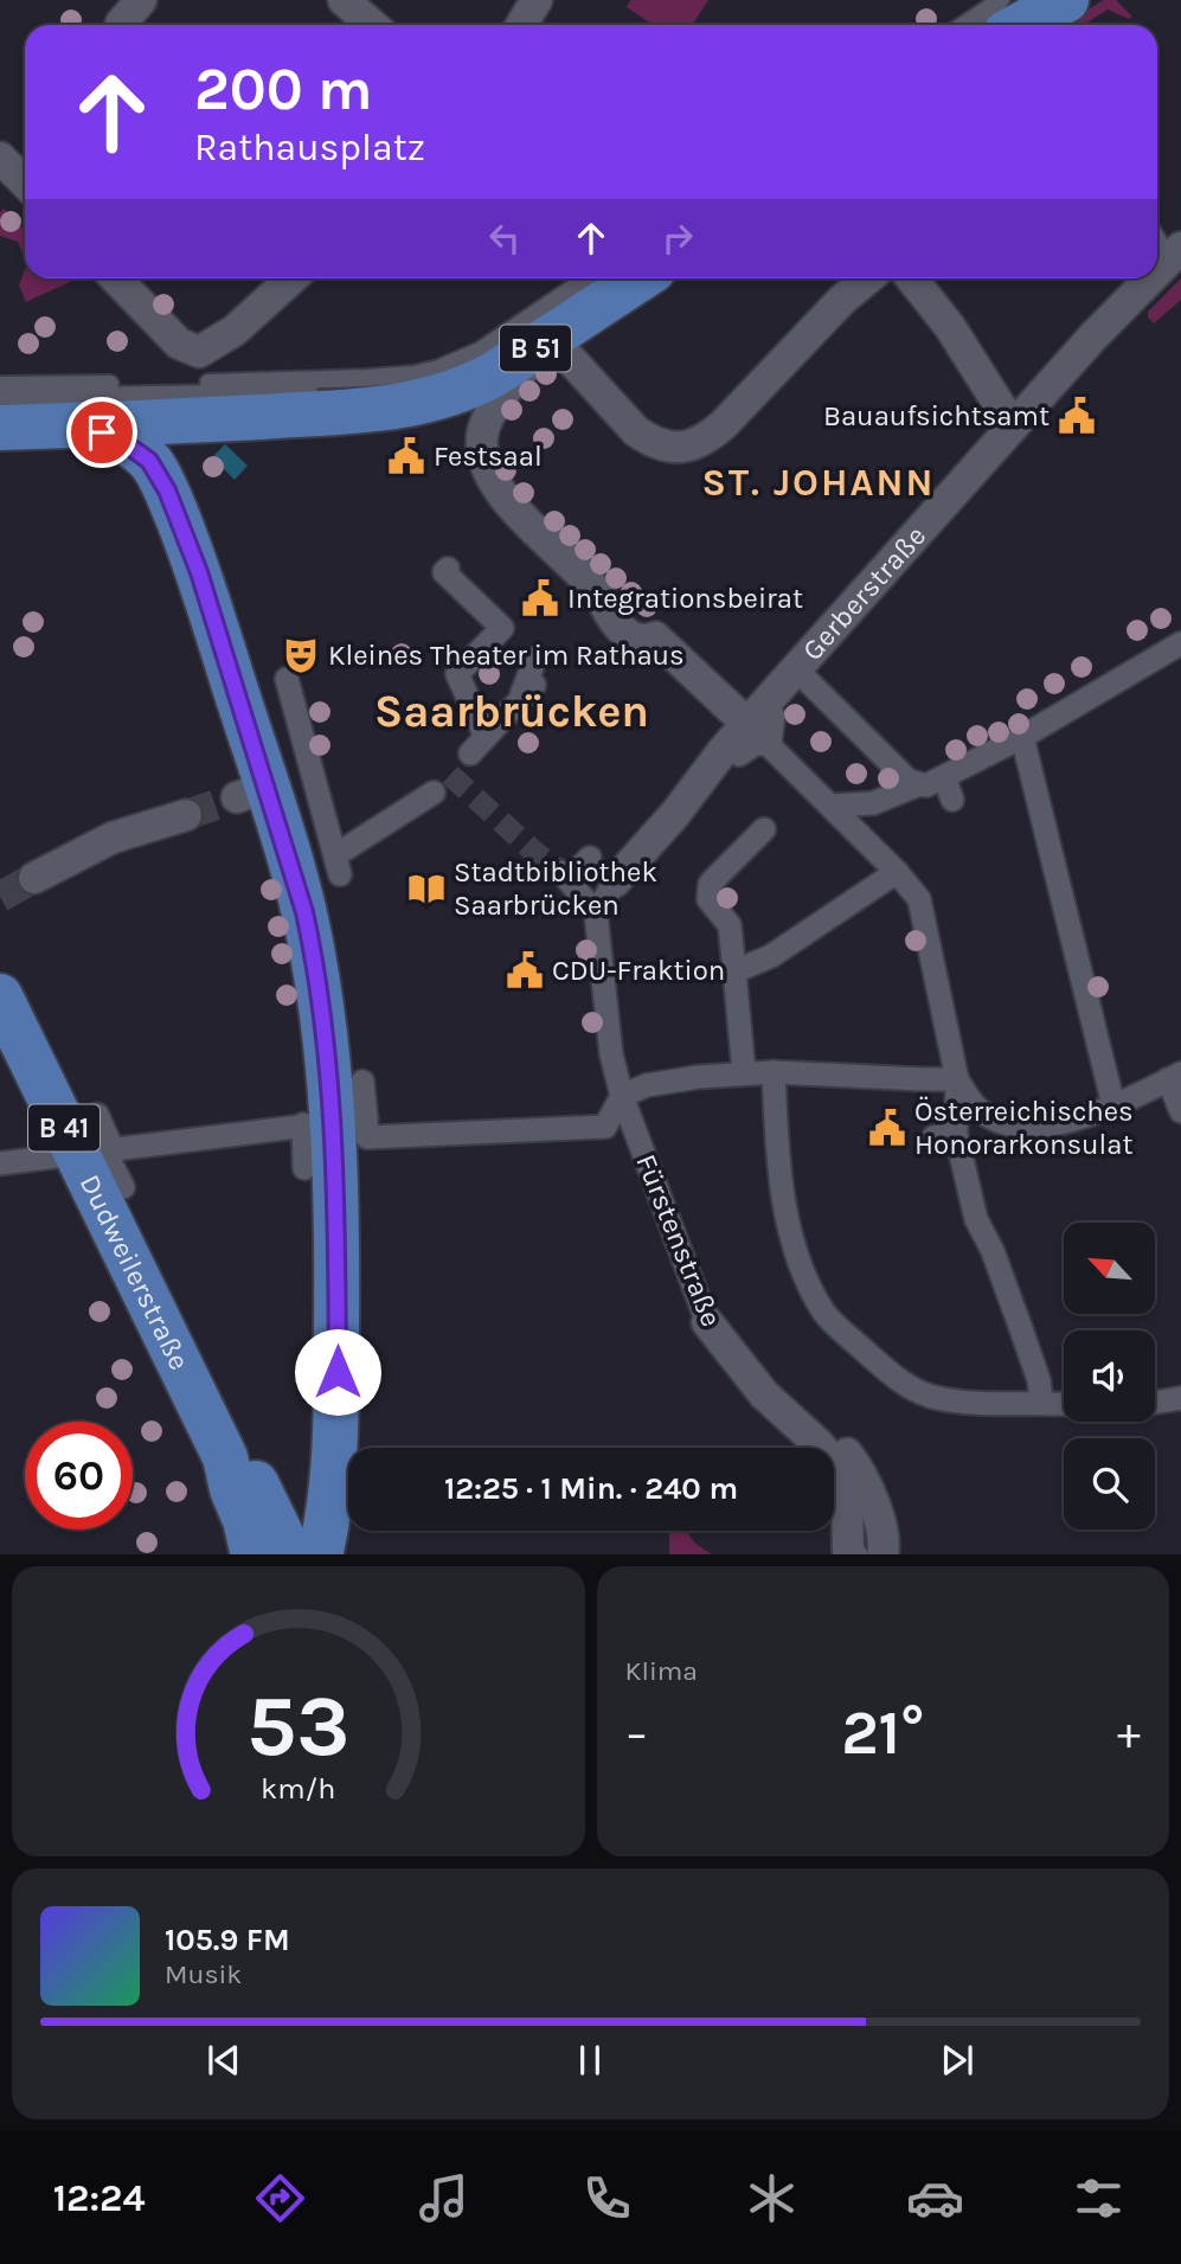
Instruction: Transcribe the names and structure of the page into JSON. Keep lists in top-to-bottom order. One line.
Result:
{"streets":{"main road":["B 51","B 41","Dudweilerstraße"],"street":["Gerberstraße","Fürstenstraße"]},"districts":["ST. JOHANN","Saarbrücken"],"places":{"public building":["Bauaufsichtsamt","Festsaal","Integrationsbeirat","CDU-Fraktion","Österreichisches Honorarkonsulat"],"theatre":["Kleines Theater im Rathaus"],"library":["Stadtbibliothek Saarbrücken"]},"north":"top left","page":{"turn":["200 m","Rathausplatz"],"limit":"60","trip":"12:25 · 1 Min. · 240 m","tile":"Klima","heat":["−","21°","+"],"song":["105.9 FM","Musik"],"tabs":"12:24","gauge":["53","km/h"]}}
